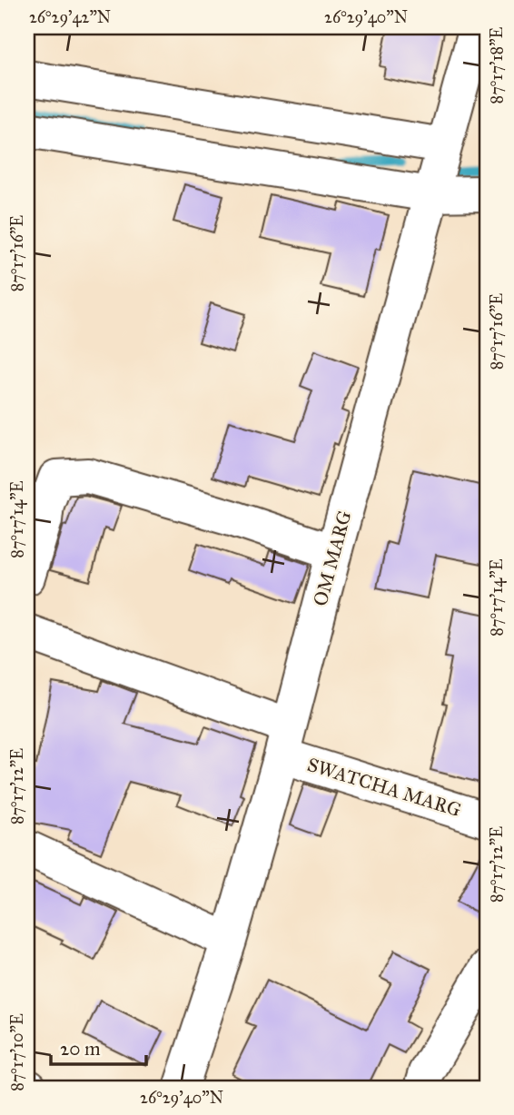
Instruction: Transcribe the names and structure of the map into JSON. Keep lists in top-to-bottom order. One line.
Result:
{"streets":{"street":["OM MARG","SWATCHA MARG"]},"crossings":[["OM MARG","SWATCHA MARG"]],"scale_bar":"20 m","coordinates":["26°29'42\"N","26°29'40\"N","87°17'18\"E","87°17'16\"E","87°17'14\"E","87°17'12\"E","87°17'10\"E"]}
